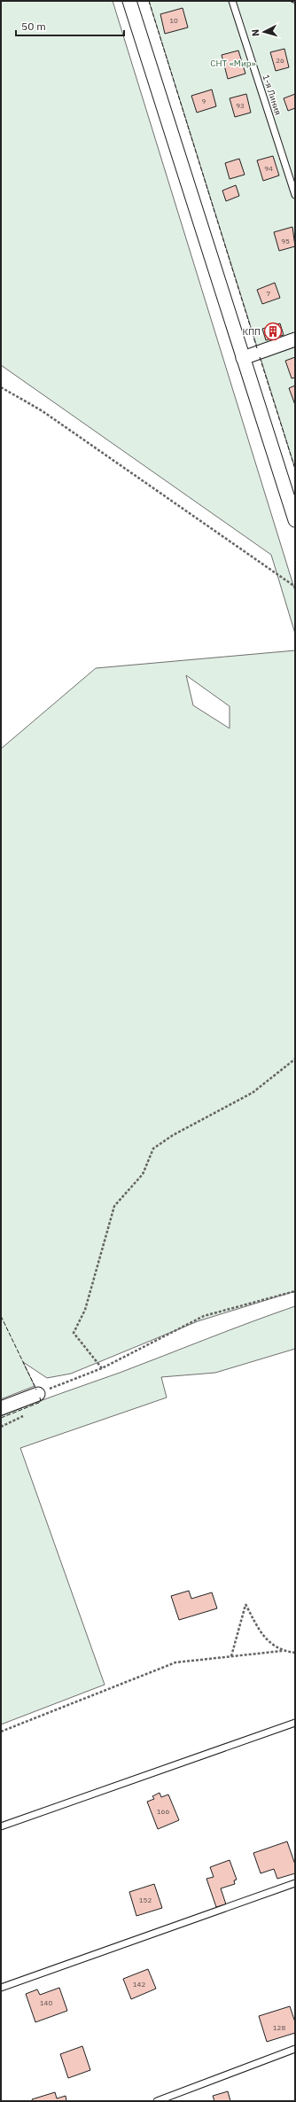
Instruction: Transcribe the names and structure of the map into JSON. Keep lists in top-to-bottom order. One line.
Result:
{"streets":{"lane":["1-я Линия"]},"parks":["СНТ «Мир»"],"places":{"building":["КПП"]},"house_numbers":["10","26","9","93","94","95","7","166","152","142","140","128"],"scale_bar":"50 m","north":"left"}
